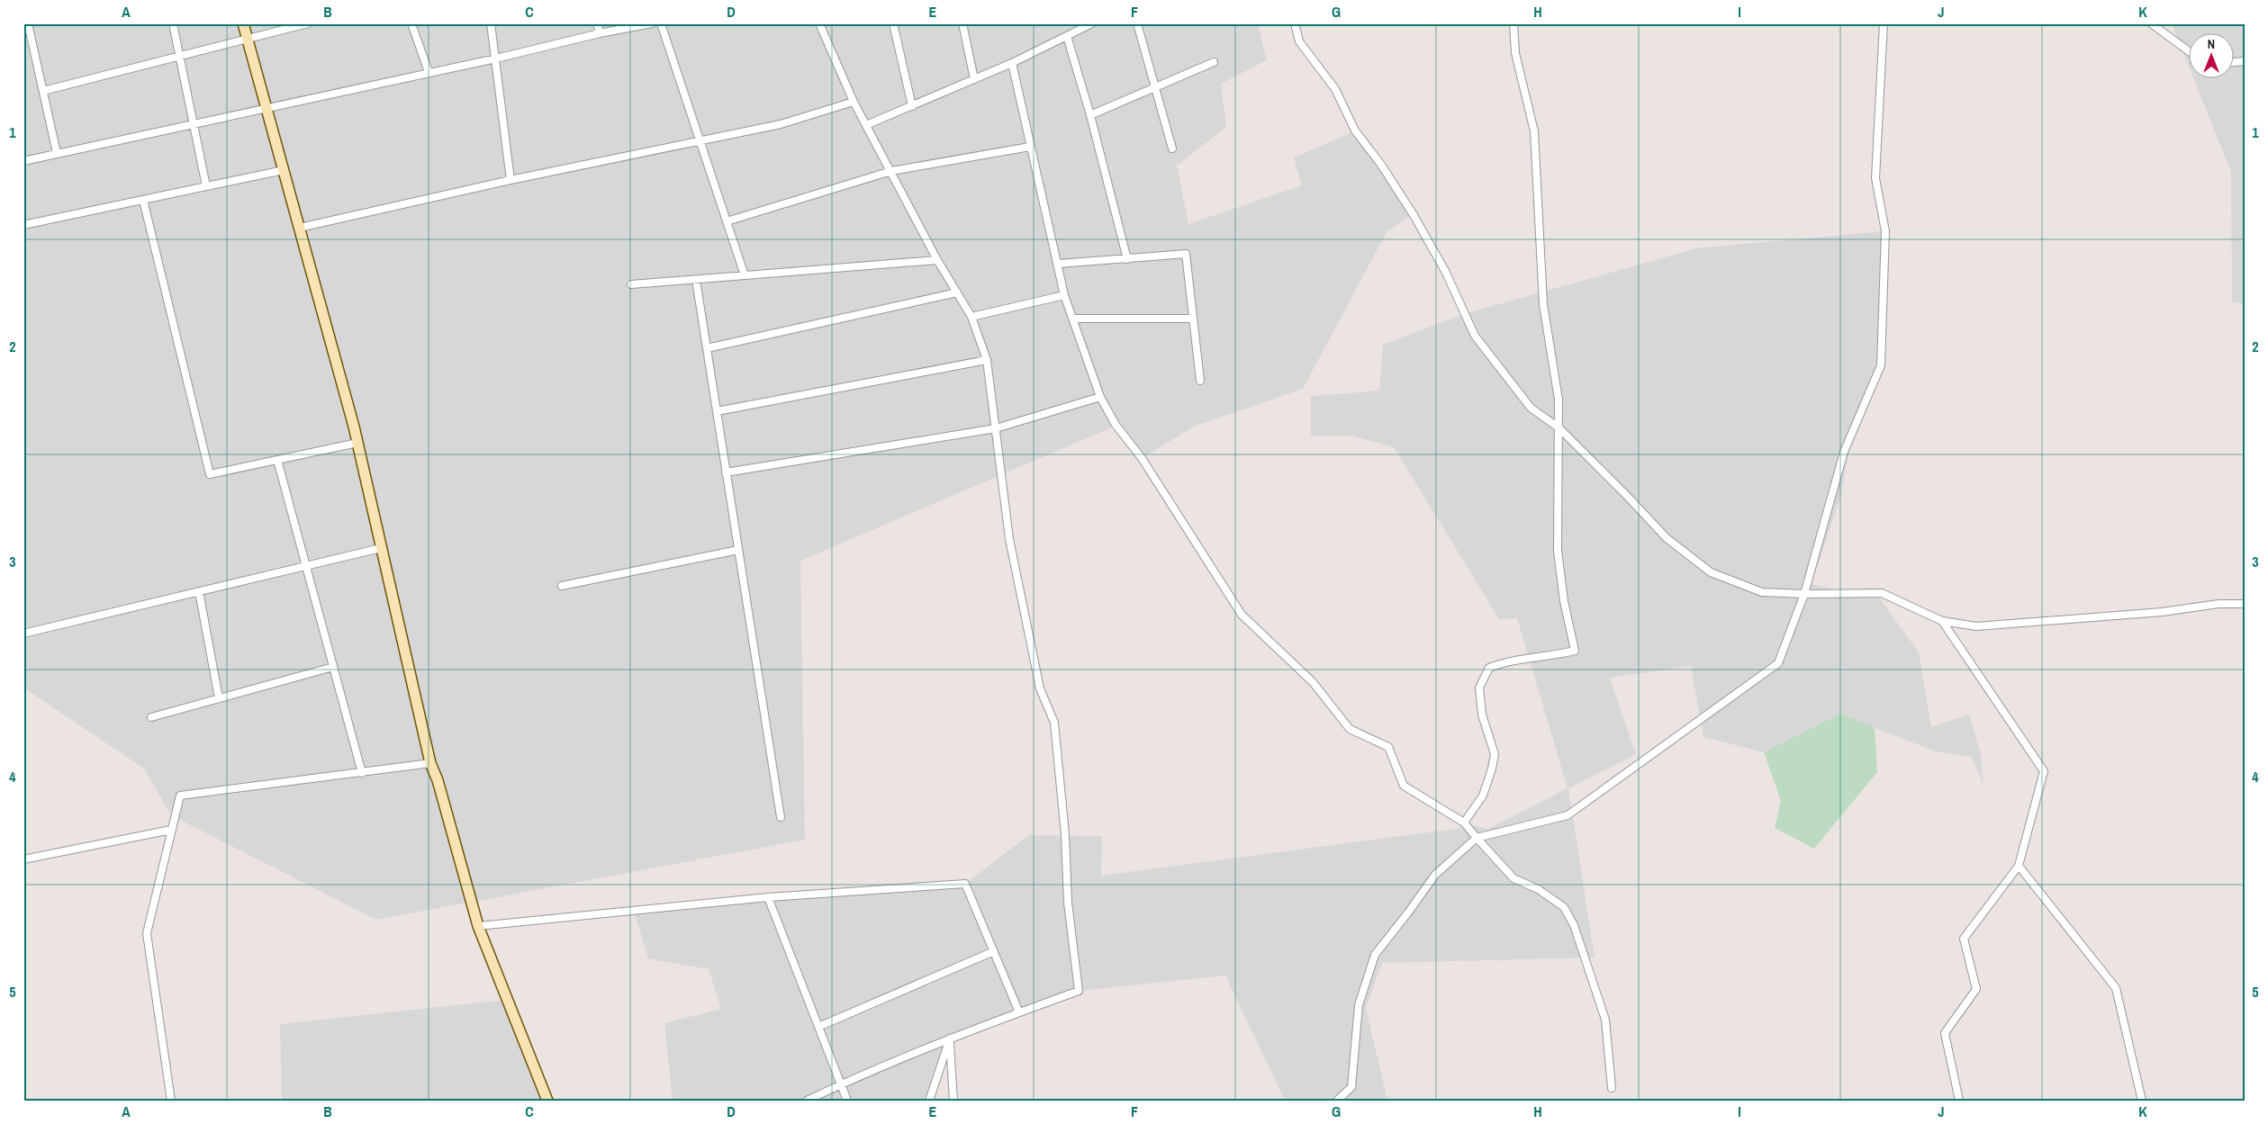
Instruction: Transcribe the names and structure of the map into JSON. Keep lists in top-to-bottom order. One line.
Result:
{"north":"top","grid":{"columns":["A","B","C","D","E","F","G","H","I","J","K"],"rows":["1","2","3","4","5"]}}
